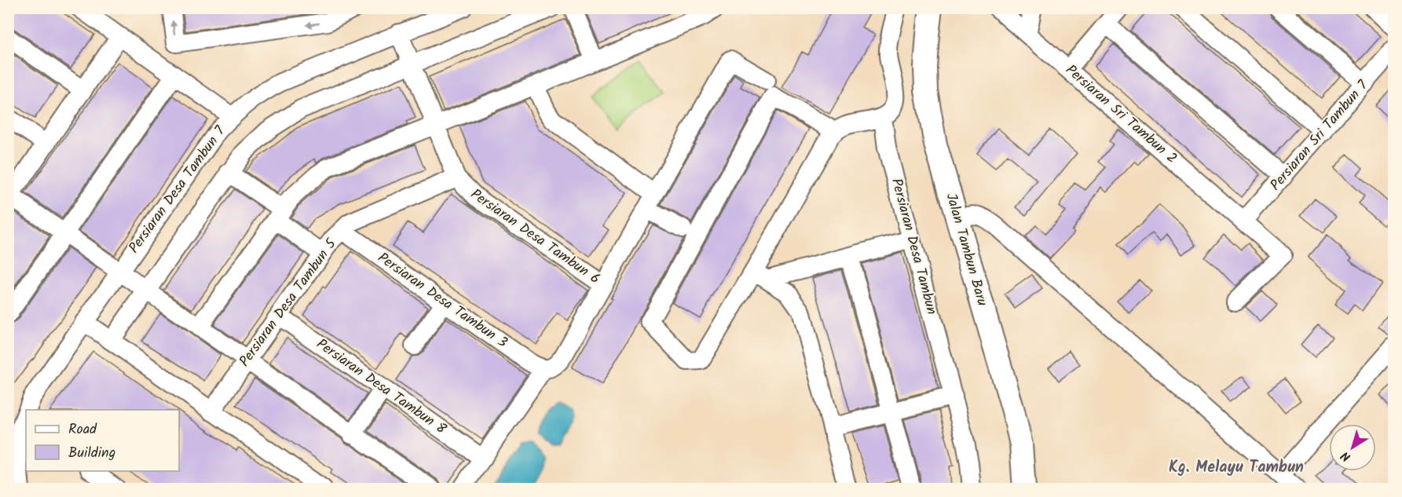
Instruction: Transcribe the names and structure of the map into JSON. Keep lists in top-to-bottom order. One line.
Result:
{"streets":{"main road":["Jalan Tambun Baru"],"street":["Persiaran Sri Tambun 2","Persiaran Sri Tambun 7","Persiaran Desa Tambun 7","Persiaran Desa Tambun 6","Persiaran Desa Tambun","Persiaran Desa Tambun 3","Persiaran Desa Tambun 5","Persiaran Desa Tambun 8"]},"crossings":[["Persiaran Sri Tambun 2","Persiaran Sri Tambun 7"],["Persiaran Desa Tambun 7","Persiaran Desa Tambun 6"],["Persiaran Desa Tambun 6","Persiaran Desa Tambun 5"],["Persiaran Desa Tambun 3","Persiaran Desa Tambun 5"],["Persiaran Desa Tambun 5","Persiaran Desa Tambun 8"]],"districts":["Kg. Melayu Tambun"],"legend":["Road","Building"],"north":"bottom left"}
